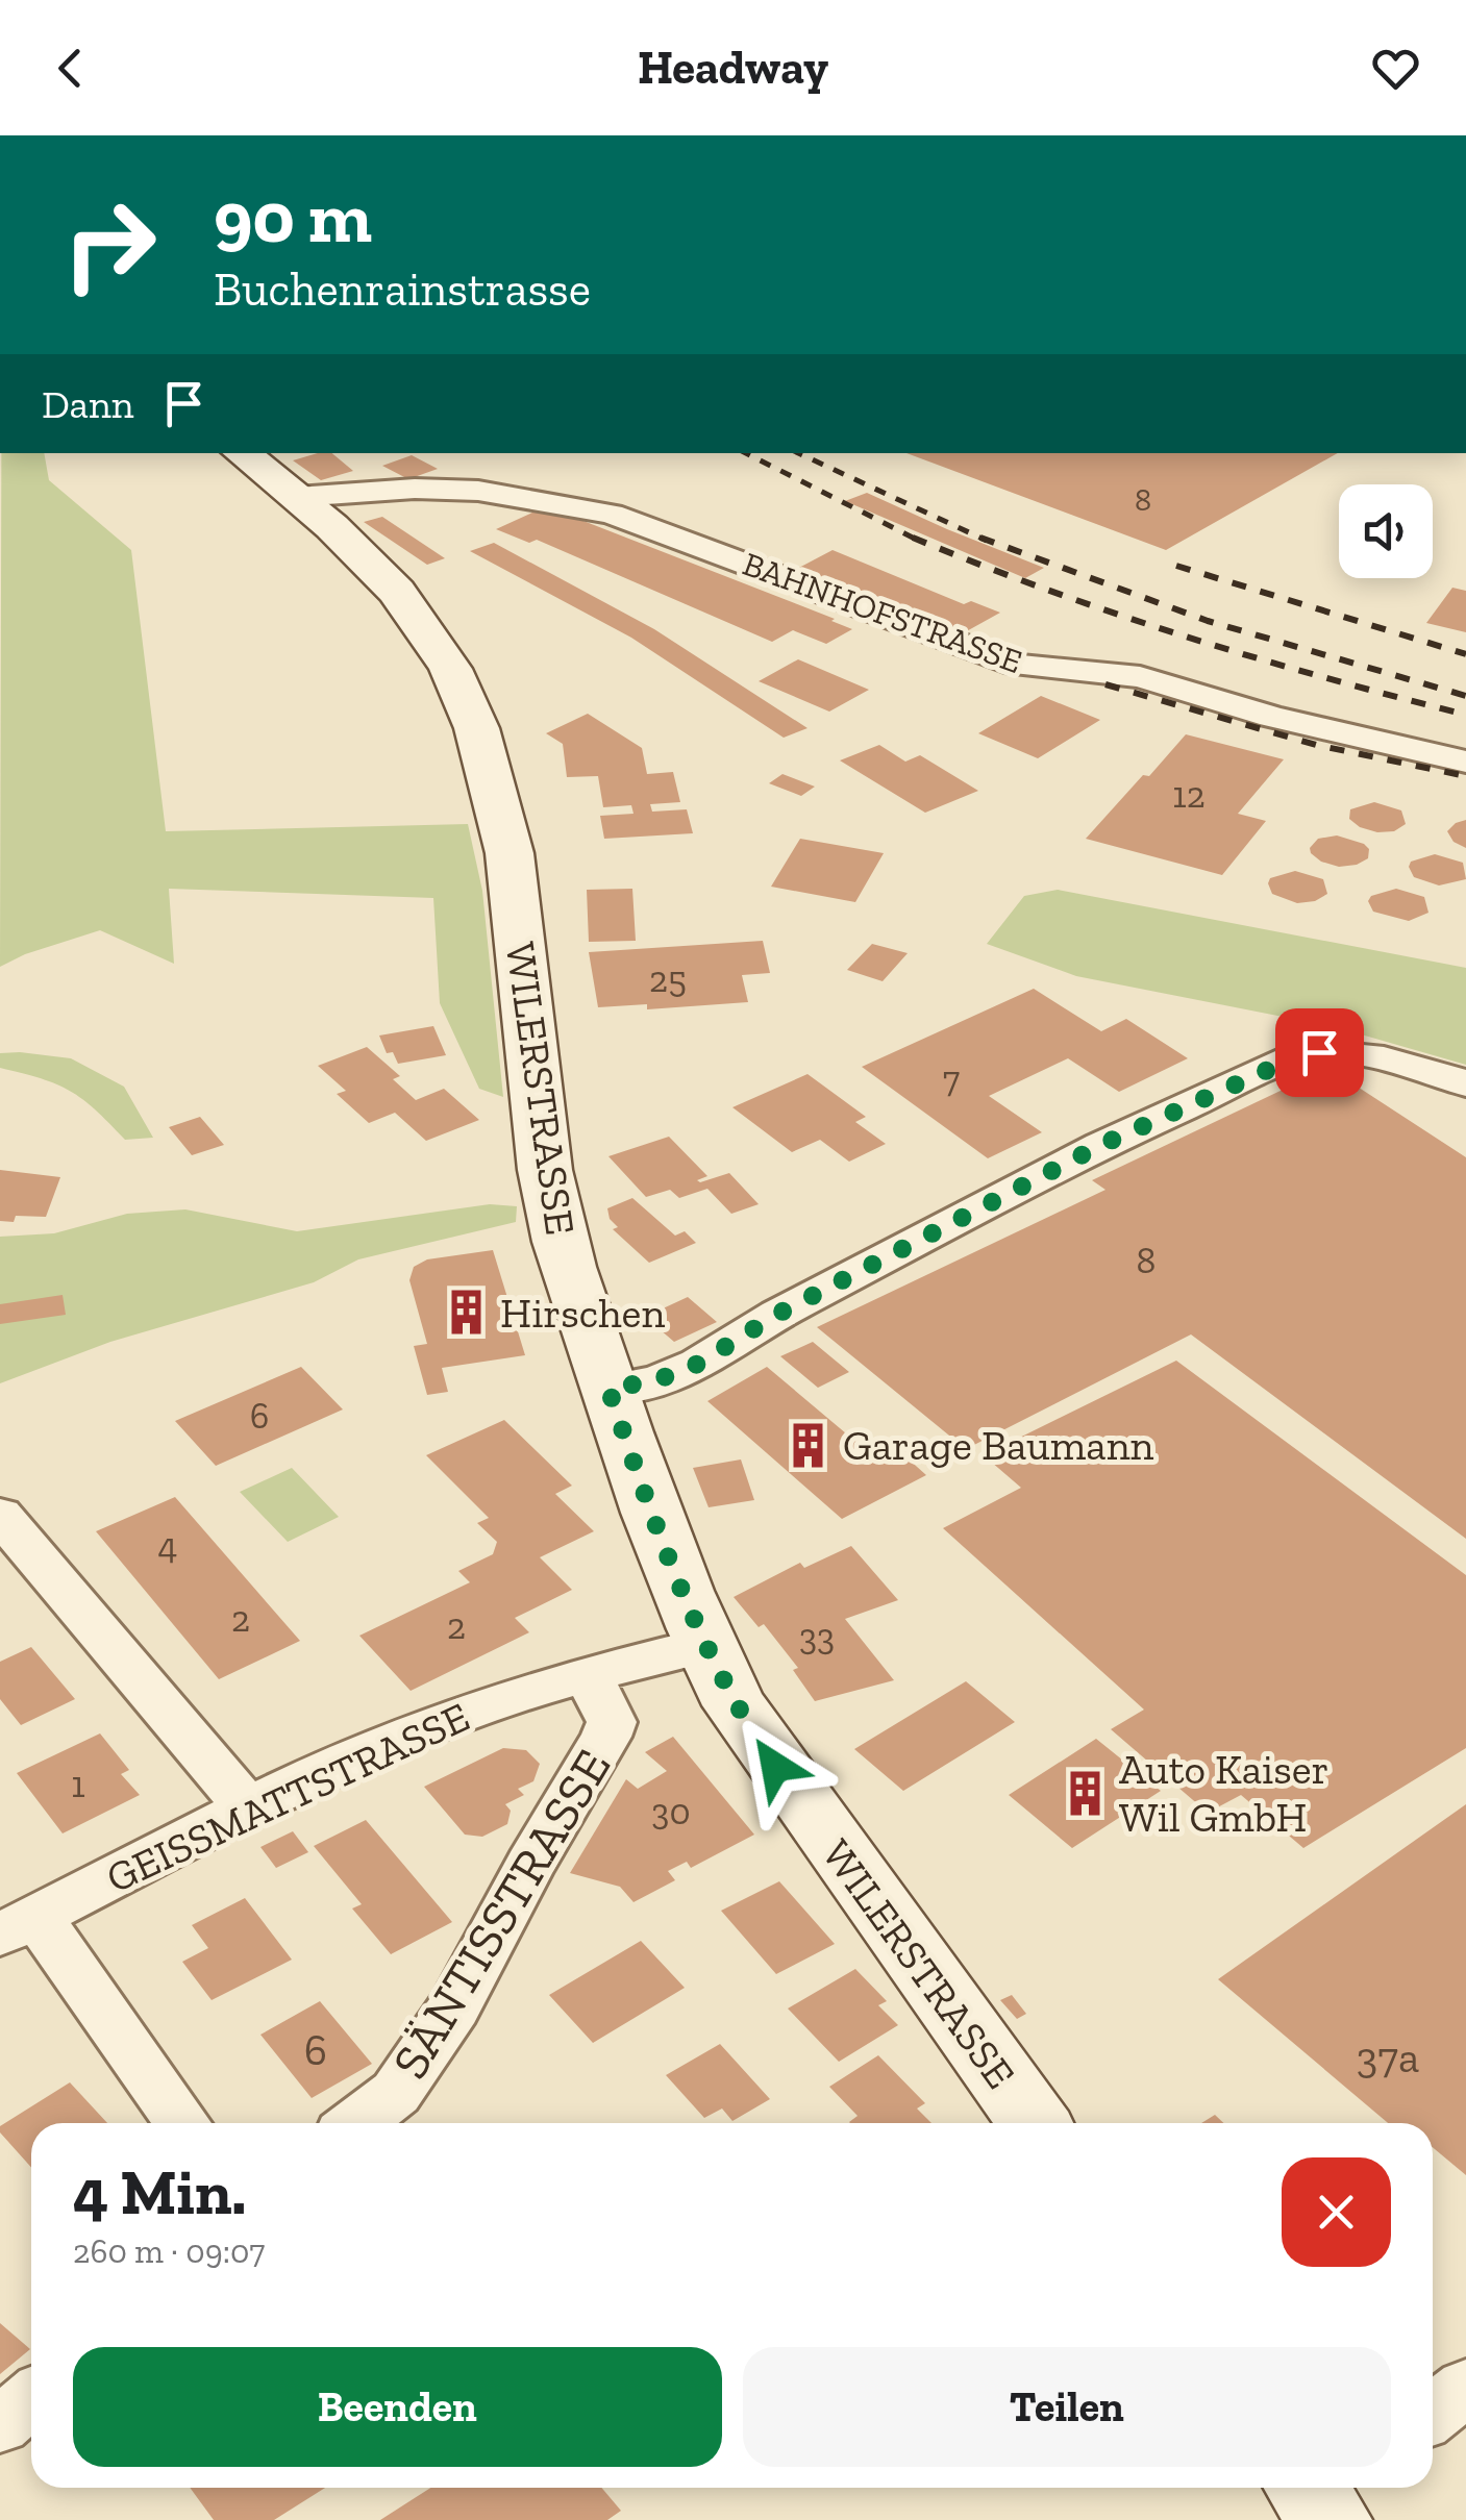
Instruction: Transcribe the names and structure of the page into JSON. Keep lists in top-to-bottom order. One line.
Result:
{"streets":{"main road":["WILERSTRASSE"],"street":["BAHNHOFSTRASSE","GEISSMATTSTRASSE","SÄNTISSTRASSE"]},"crossings":[["BAHNHOFSTRASSE","WILERSTRASSE"],["WILERSTRASSE","GEISSMATTSTRASSE"],["GEISSMATTSTRASSE","SÄNTISSTRASSE"]],"places":{"building":["Hirschen","Garage Baumann","Auto Kaiser Wil GmbH"]},"house_numbers":["8","12","25","7","8","6","4","2","2","33","1","30","6","37a"],"page":{"header":"Headway","turn":["90 m","Buchenrainstrasse"],"then":"Dann","heading":["4 Min.","260 m · 09:07"],"buttons":["Beenden","Teilen"]}}
